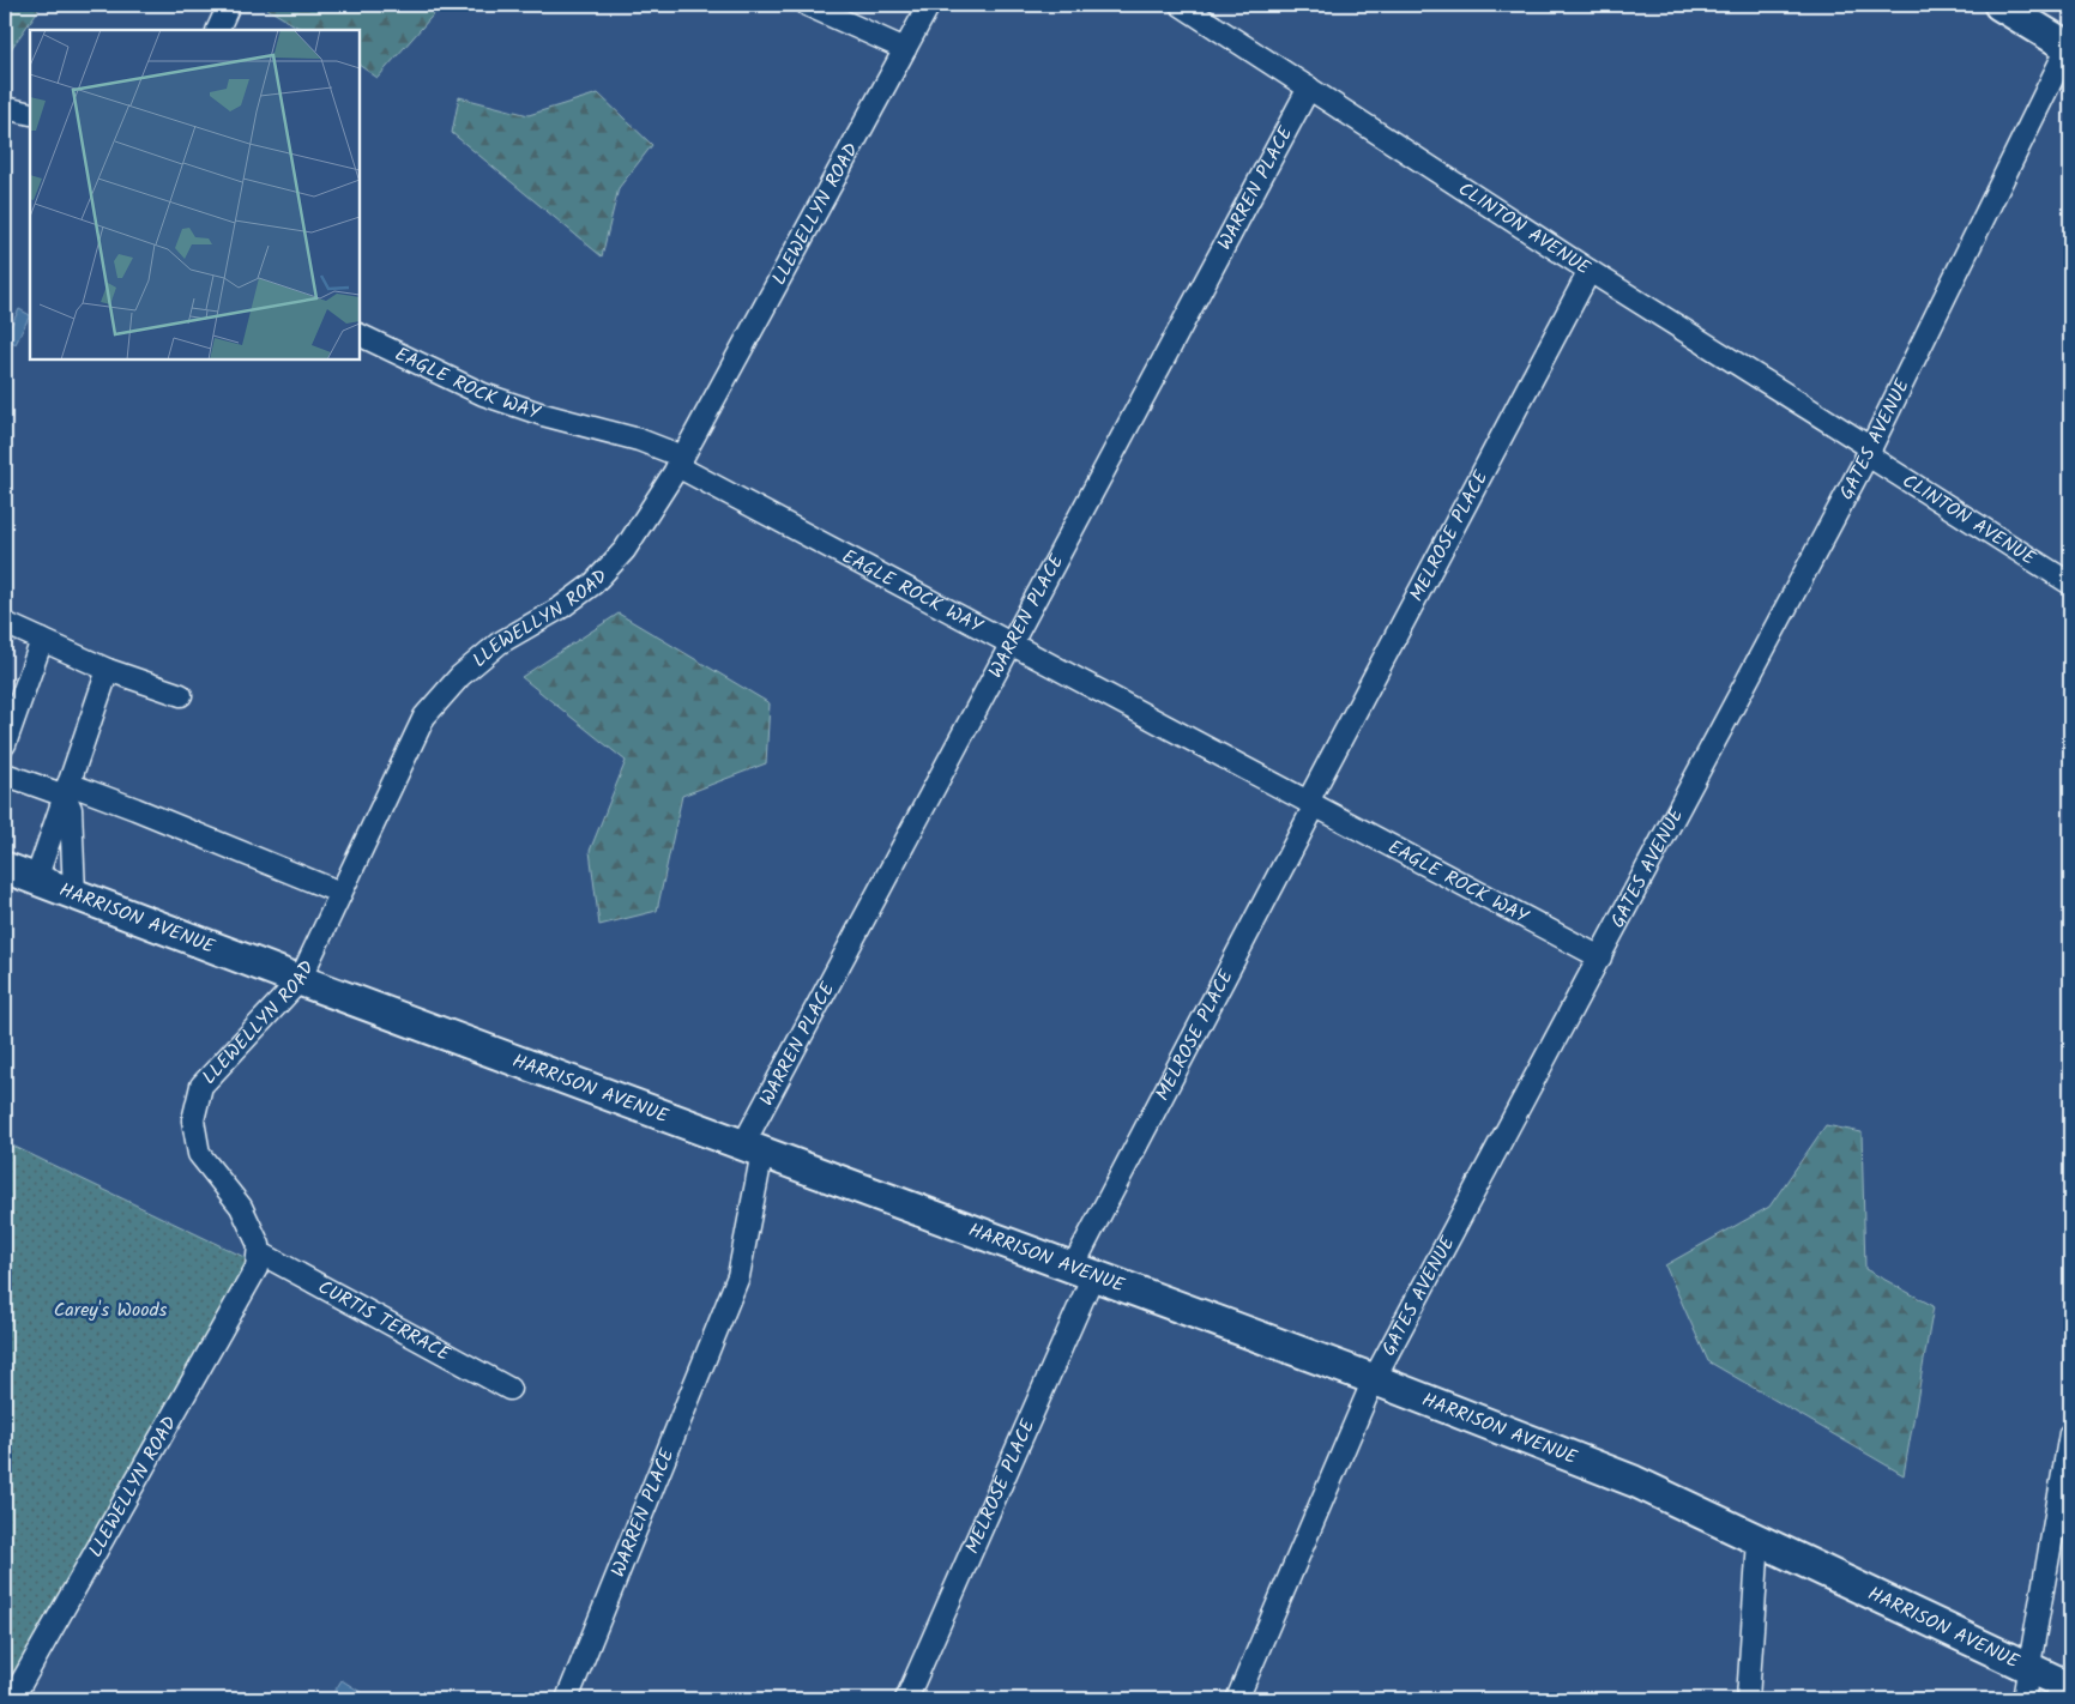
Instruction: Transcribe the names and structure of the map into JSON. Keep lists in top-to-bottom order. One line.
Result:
{"streets":{"street":["WARREN PLACE","LLEWELLYN ROAD","CLINTON AVENUE","EAGLE ROCK WAY","GATES AVENUE","MELROSE PLACE","HARRISON AVENUE","CURTIS TERRACE"]},"crossings":[["WARREN PLACE","CLINTON AVENUE"],["WARREN PLACE","EAGLE ROCK WAY"],["WARREN PLACE","HARRISON AVENUE"],["LLEWELLYN ROAD","EAGLE ROCK WAY"],["LLEWELLYN ROAD","HARRISON AVENUE"],["LLEWELLYN ROAD","CURTIS TERRACE"],["CLINTON AVENUE","GATES AVENUE"],["CLINTON AVENUE","MELROSE PLACE"],["EAGLE ROCK WAY","GATES AVENUE"],["EAGLE ROCK WAY","MELROSE PLACE"],["GATES AVENUE","HARRISON AVENUE"],["MELROSE PLACE","HARRISON AVENUE"]],"parks":["Carey's Woods"]}
